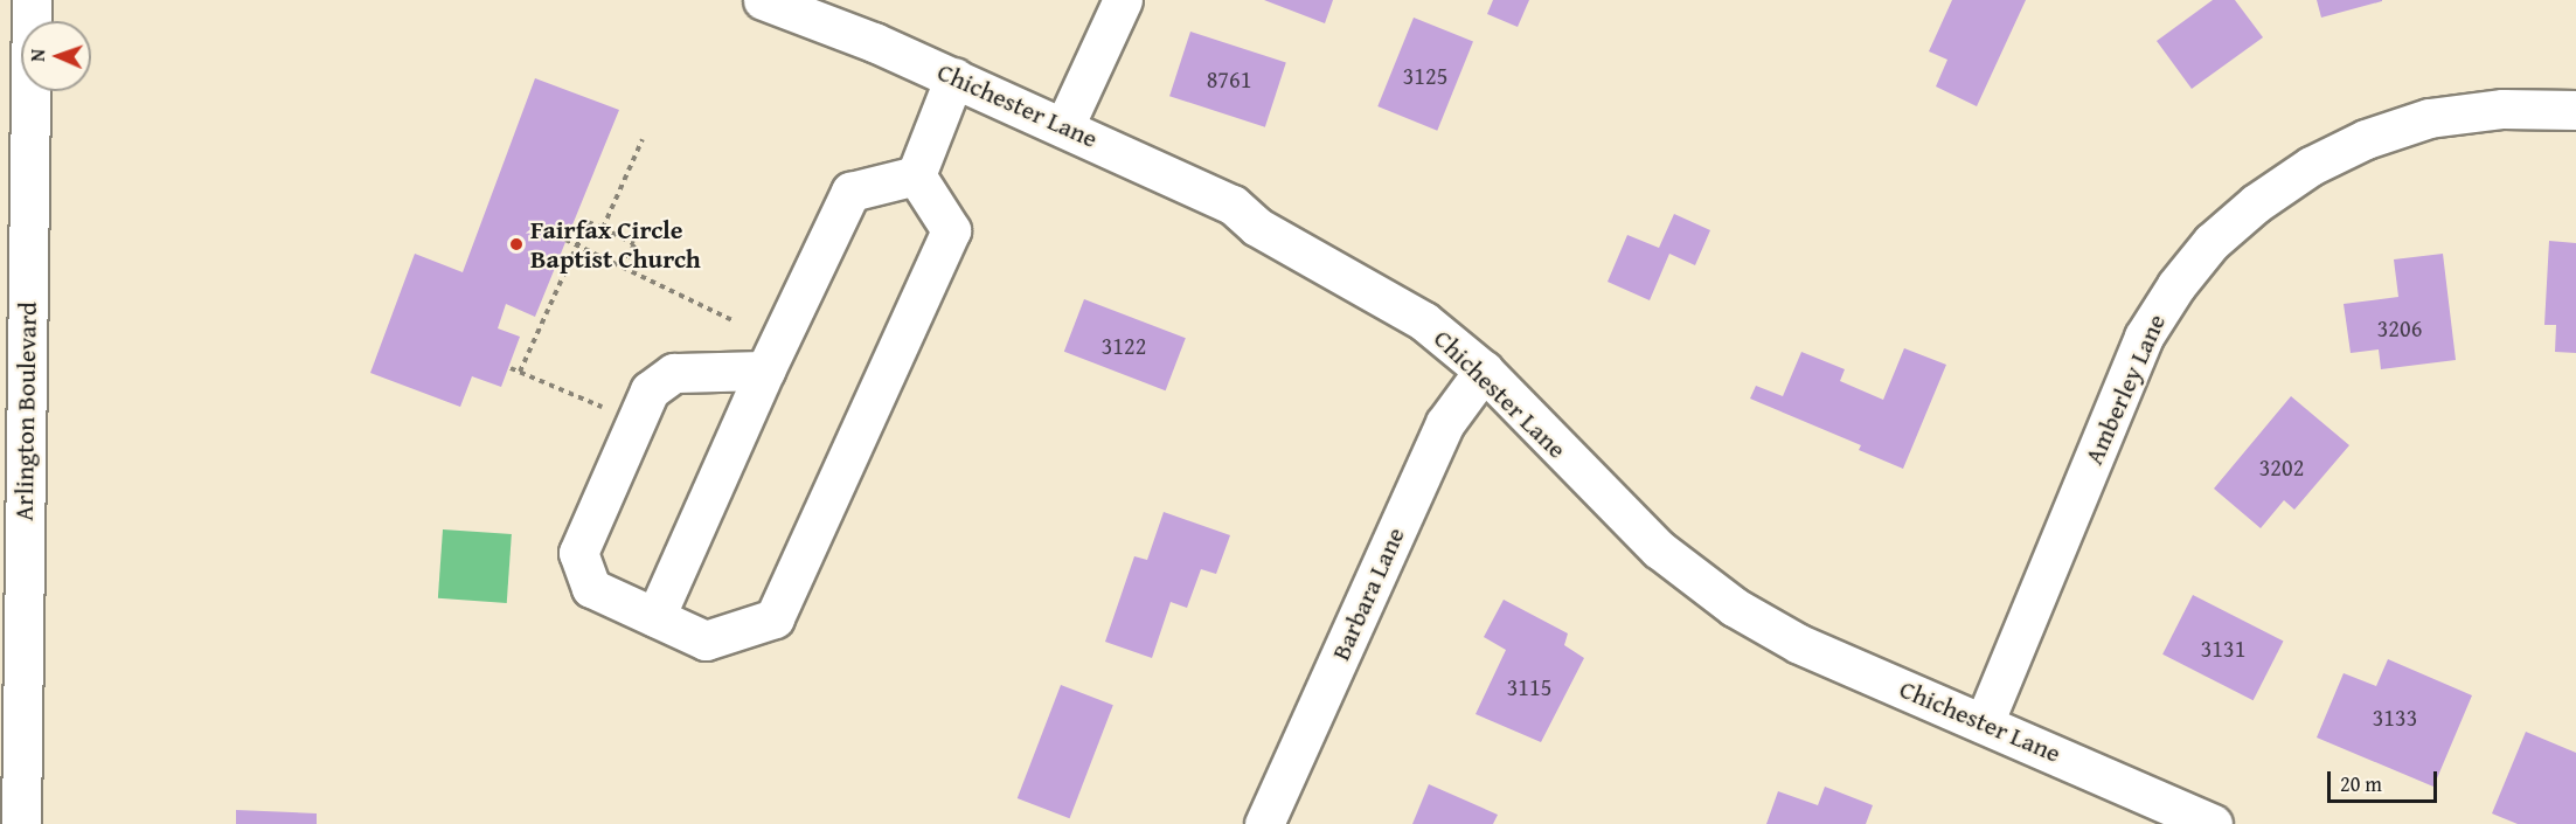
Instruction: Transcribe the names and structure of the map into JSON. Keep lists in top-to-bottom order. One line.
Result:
{"streets":{"street":["Chichester Lane","Amberley Lane","Arlington Boulevard","Barbara Lane"]},"crossings":[["Chichester Lane","Amberley Lane"],["Chichester Lane","Barbara Lane"]],"places":["Fairfax Circle Baptist Church"],"house_numbers":["3125","8761","3206","3122","3202","3131","3115","3133"],"scale_bar":"20 m","north":"left"}
